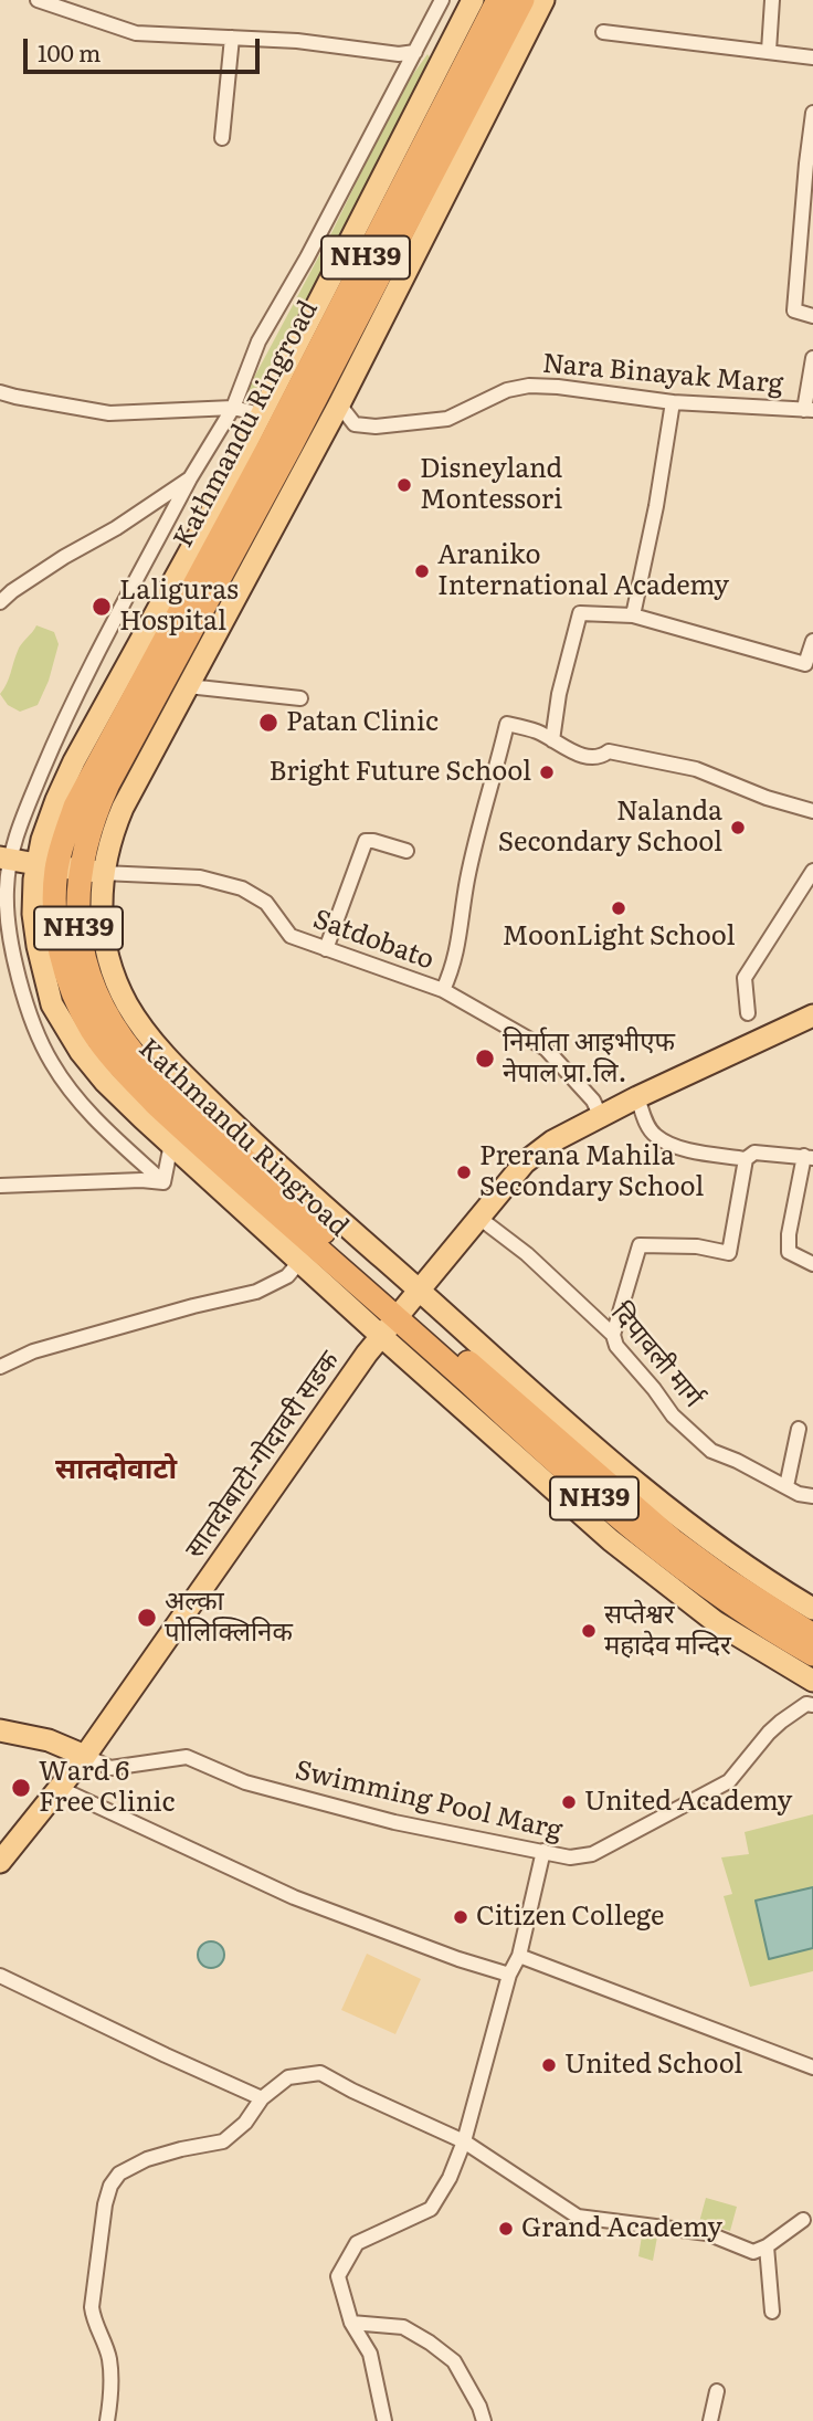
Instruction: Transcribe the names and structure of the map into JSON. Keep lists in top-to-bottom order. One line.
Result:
{"streets":{"highway":["NH39","Kathmandu Ringroad"],"main road":["सातदोबाटो-गोदावरी सडक"],"street":["Nara Binayak Marg","Satdobato","दिपावली मार्ग","Swimming Pool Marg"]},"crossings":[["Kathmandu Ringroad","सातदोबाटो-गोदावरी सडक"],["Satdobato","सातदोबाटो-गोदावरी सडक"],["दिपावली मार्ग","सातदोबाटो-गोदावरी सडक"],["सातदोबाटो-गोदावरी सडक","Swimming Pool Marg"]],"districts":["सातदोवाटो"],"places":["Disneyland Montessori","Araniko International Academy","Laliguras Hospital","Patan Clinic","Bright Future School","Nalanda Secondary School","MoonLight School","निर्माता आइभीएफ नेपाल प्रा.लि.","Prerana Mahila Secondary School","अल्का पोलिक्लिनिक","सप्तेश्वर महादेव मन्दिर","Ward 6 Free Clinic","United Academy","Citizen College","United School","Grand Academy"],"scale_bar":"100 m"}
